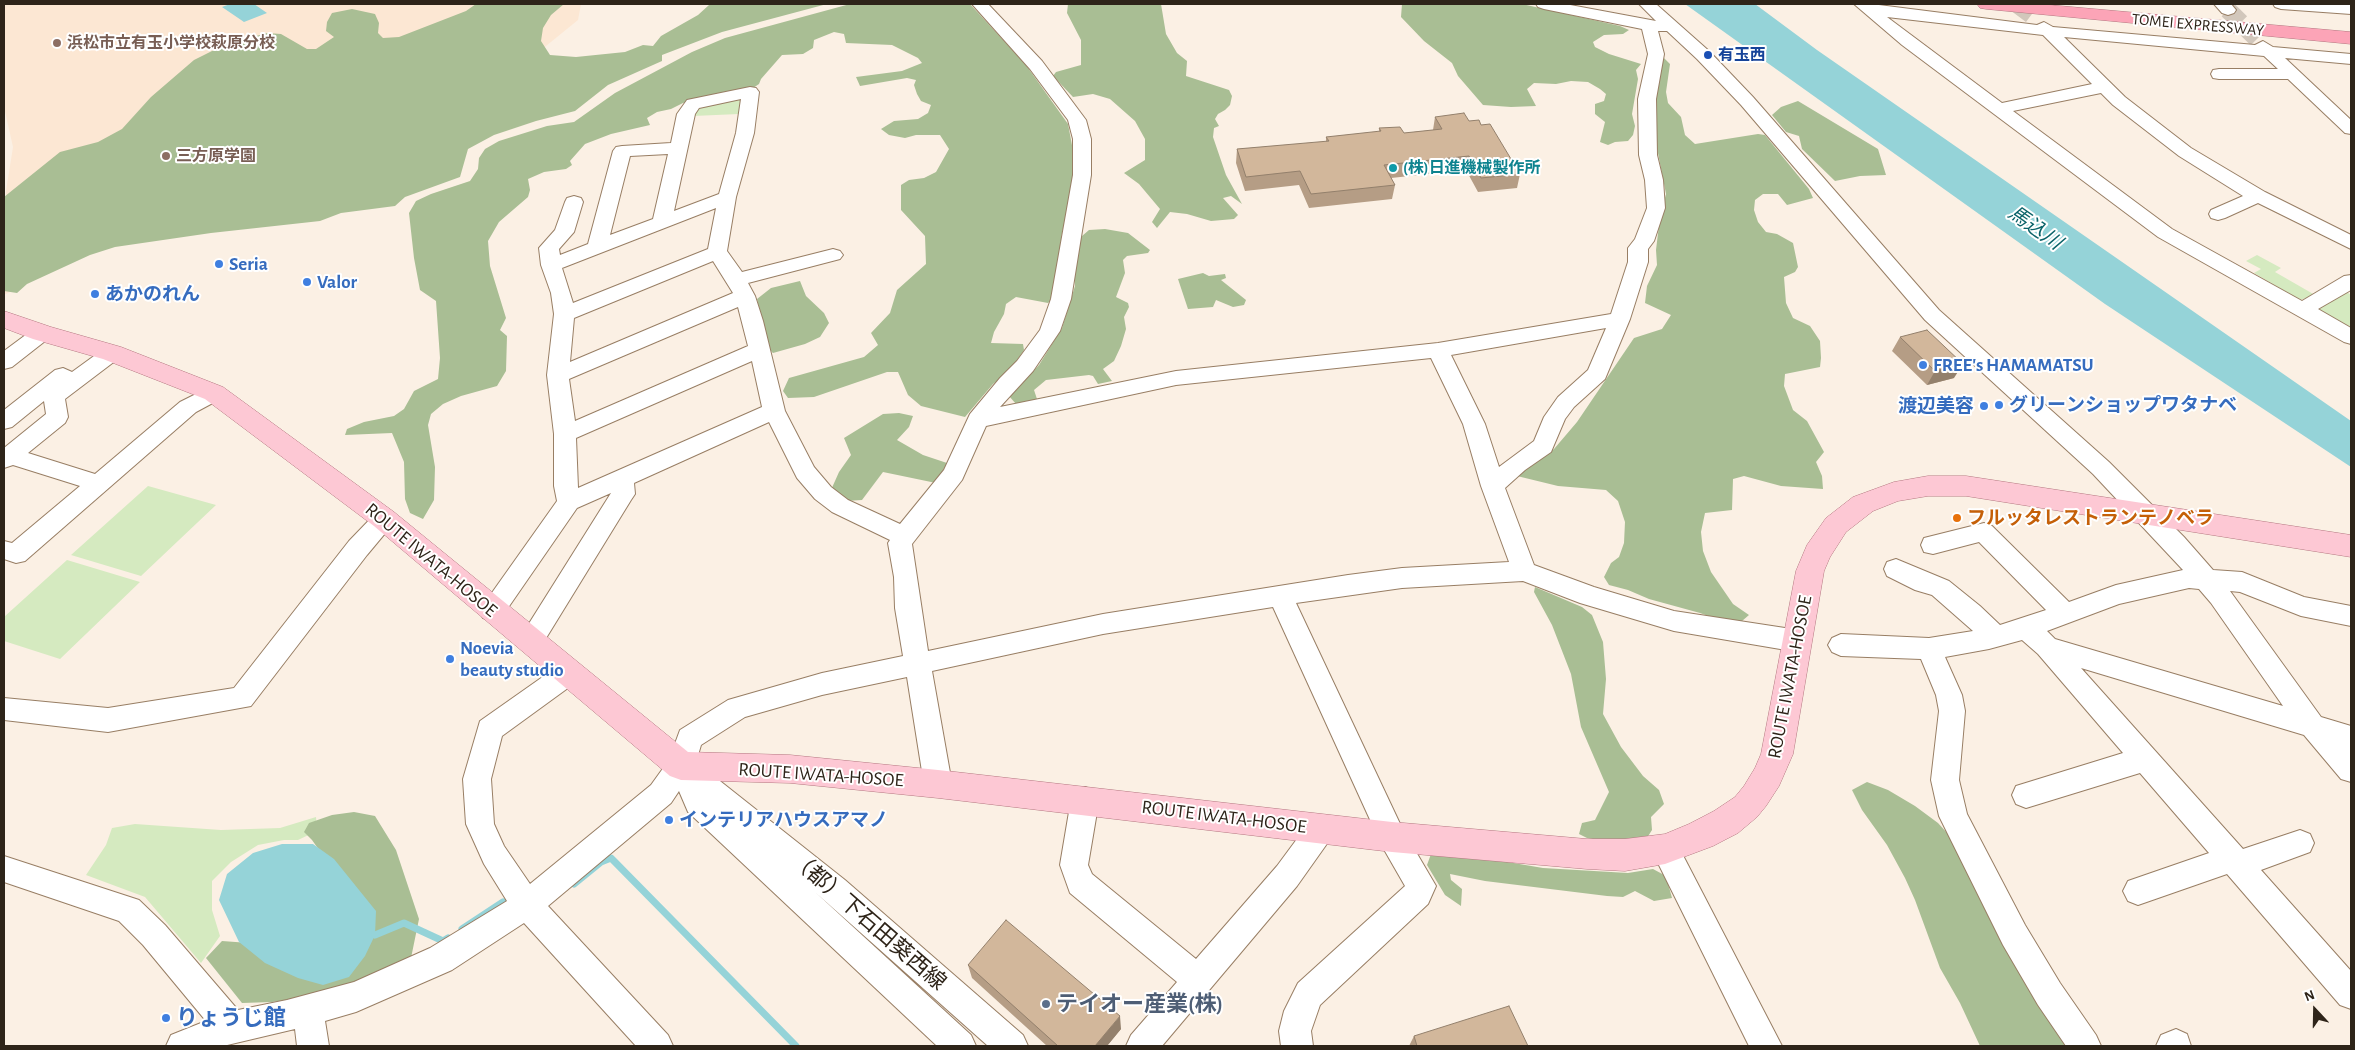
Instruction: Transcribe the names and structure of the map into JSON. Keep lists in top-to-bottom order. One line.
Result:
{"streets":{"highway":["TOMEI EXPRESSWAY"],"main road":["ROUTE IWATA-HOSOE"],"street":["（都）下石田葵西線"]},"crossings":[["ROUTE IWATA-HOSOE","（都）下石田葵西線"]],"water":["馬込川"],"places":["浜松市立有玉小学校萩原分校","有玉西","三方原学園","(株)日進機械製作所","Seria","Valor","あかのれん","FREE's HAMAMATSU","グリーンショップワタナベ","渡辺美容","フルッタレストランテノベラ","Noevia beauty studio","インテリアハウスアマノ","テイオー産業(株)","りょうじ館"],"north":"top"}
